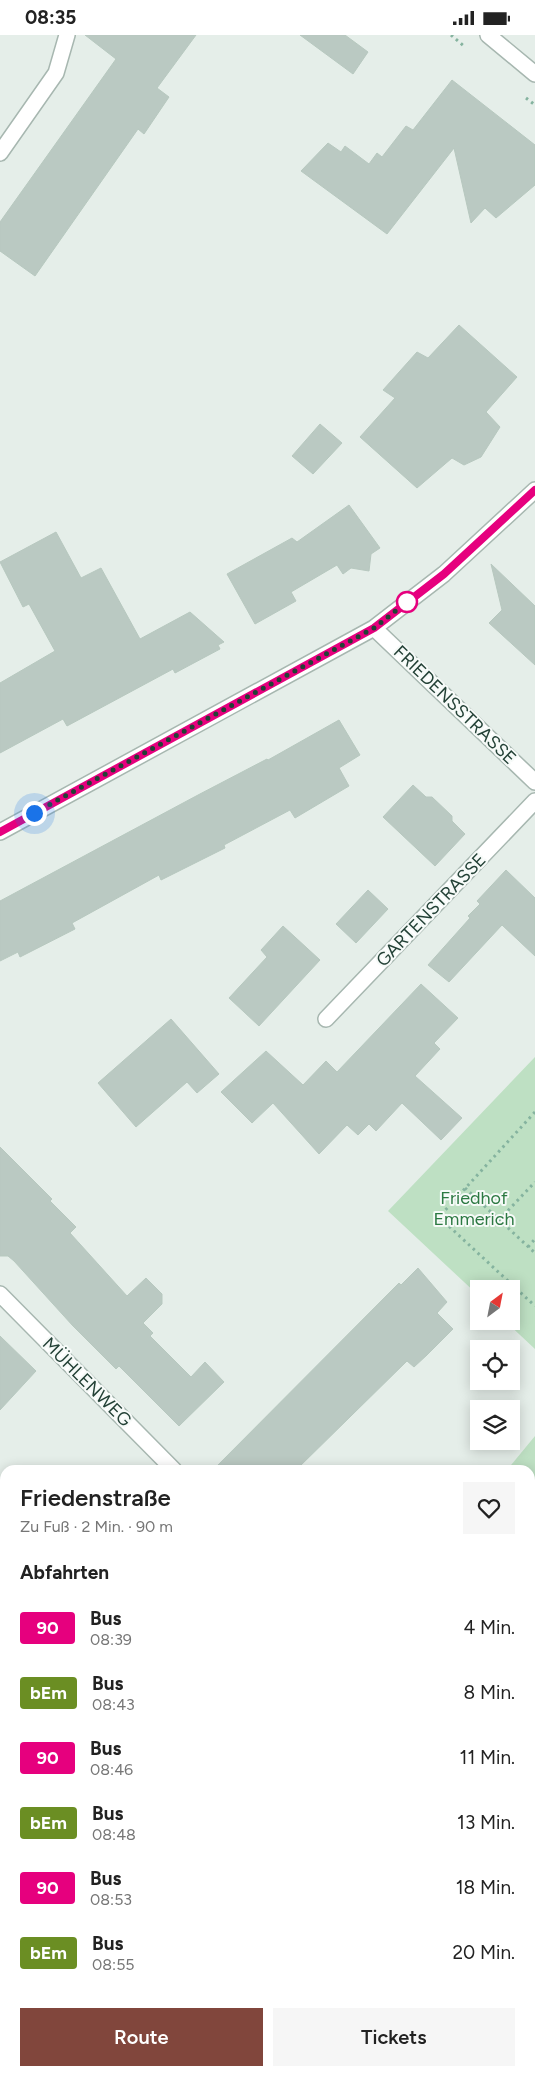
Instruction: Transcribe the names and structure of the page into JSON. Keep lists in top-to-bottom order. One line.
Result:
{"streets":{"street":["FRIEDENSSTRASSE","GARTENSTRASSE","MÜHLENWEG"]},"parks":["Friedhof Emmerich"],"lines":["bus line 90"],"north":"top right","page":{"status":"08:35","heading":[["Friedenstraße","Zu Fuß · 2 Min. · 90 m"],"Abfahrten"],"list":[{"mark":"90","name":"Bus","note":"08:39","value":"4 Min."},{"mark":"bEm","name":"Bus","note":"08:43","value":"8 Min."},{"mark":"90","name":"Bus","note":"08:46","value":"11 Min."},{"mark":"bEm","name":"Bus","note":"08:48","value":"13 Min."},{"mark":"90","name":"Bus","note":"08:53","value":"18 Min."},{"mark":"bEm","name":"Bus","note":"08:55","value":"20 Min."}],"buttons":["Route","Tickets"]}}
